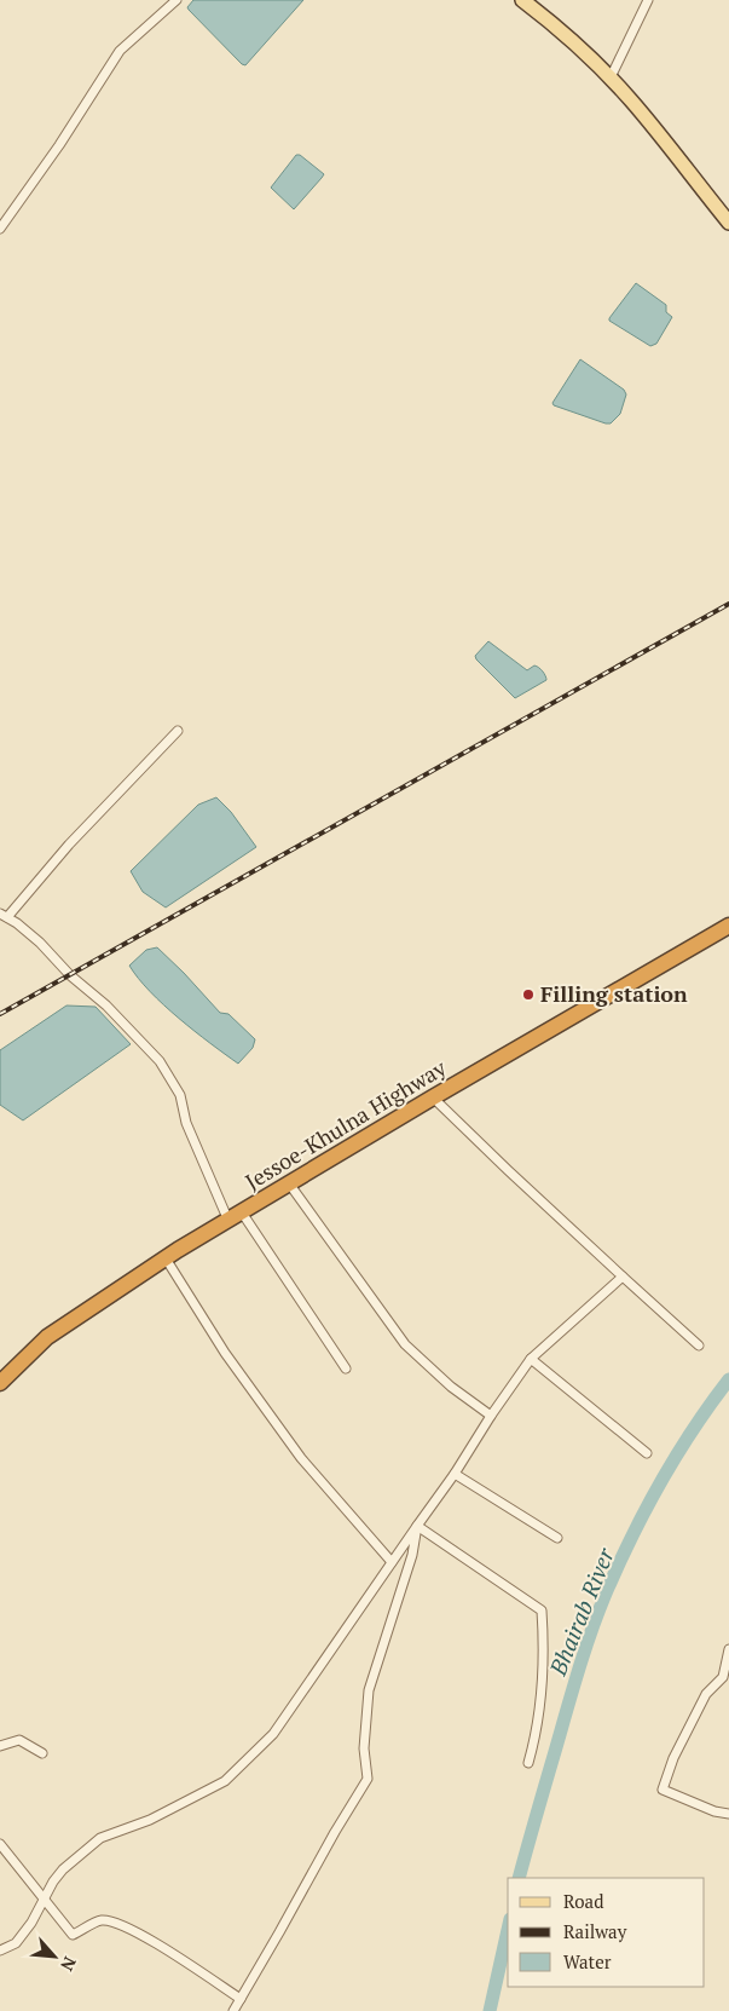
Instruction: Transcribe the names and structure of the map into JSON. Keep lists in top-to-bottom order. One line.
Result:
{"streets":{"highway":["Jessoe-Khulna Highway"]},"water":["Bhairab River"],"places":["Filling station"],"legend":["Road","Railway","Water"],"north":"bottom right"}
